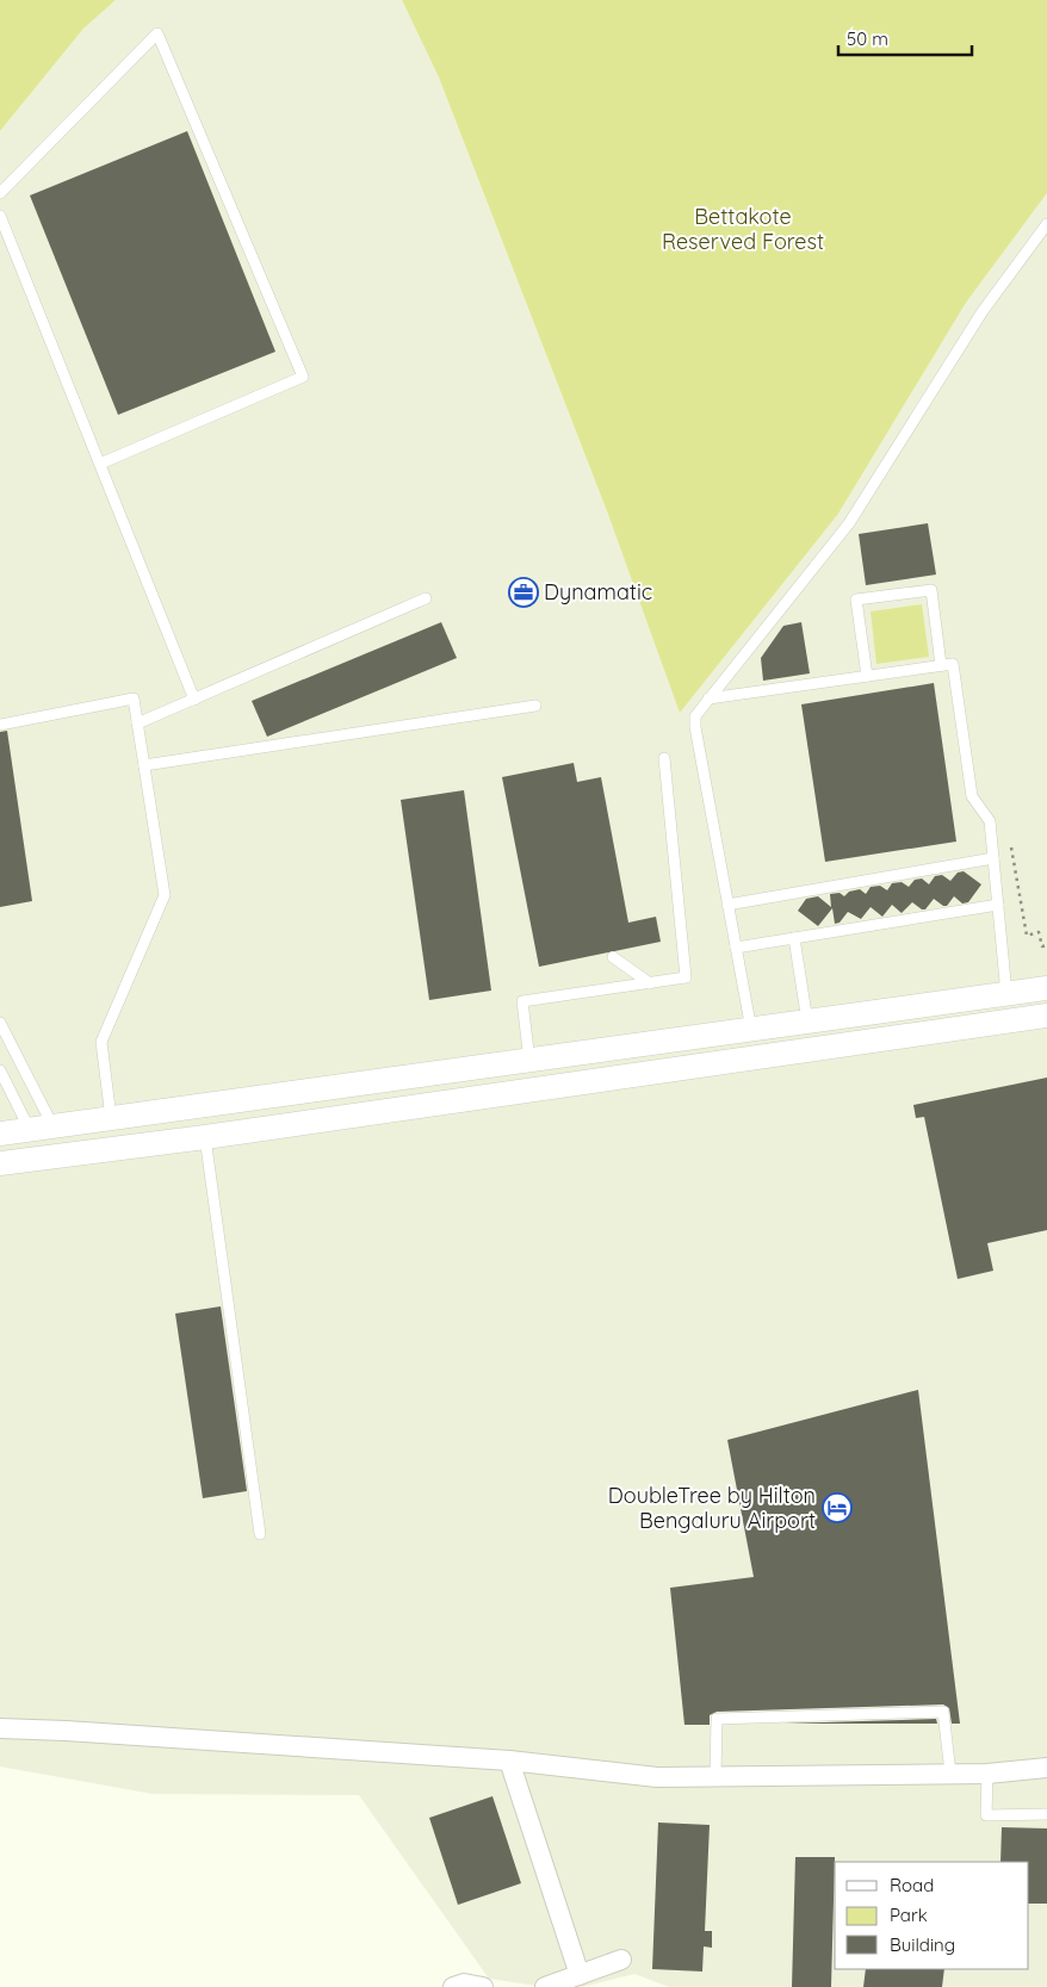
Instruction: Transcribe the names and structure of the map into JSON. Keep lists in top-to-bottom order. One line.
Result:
{"parks":["Bettakote Reserved Forest"],"places":{"office":["Dynamatic"],"hotel":["DoubleTree by Hilton Bengaluru Airport"]},"legend":["Road","Park","Building"],"scale_bar":"50 m"}
